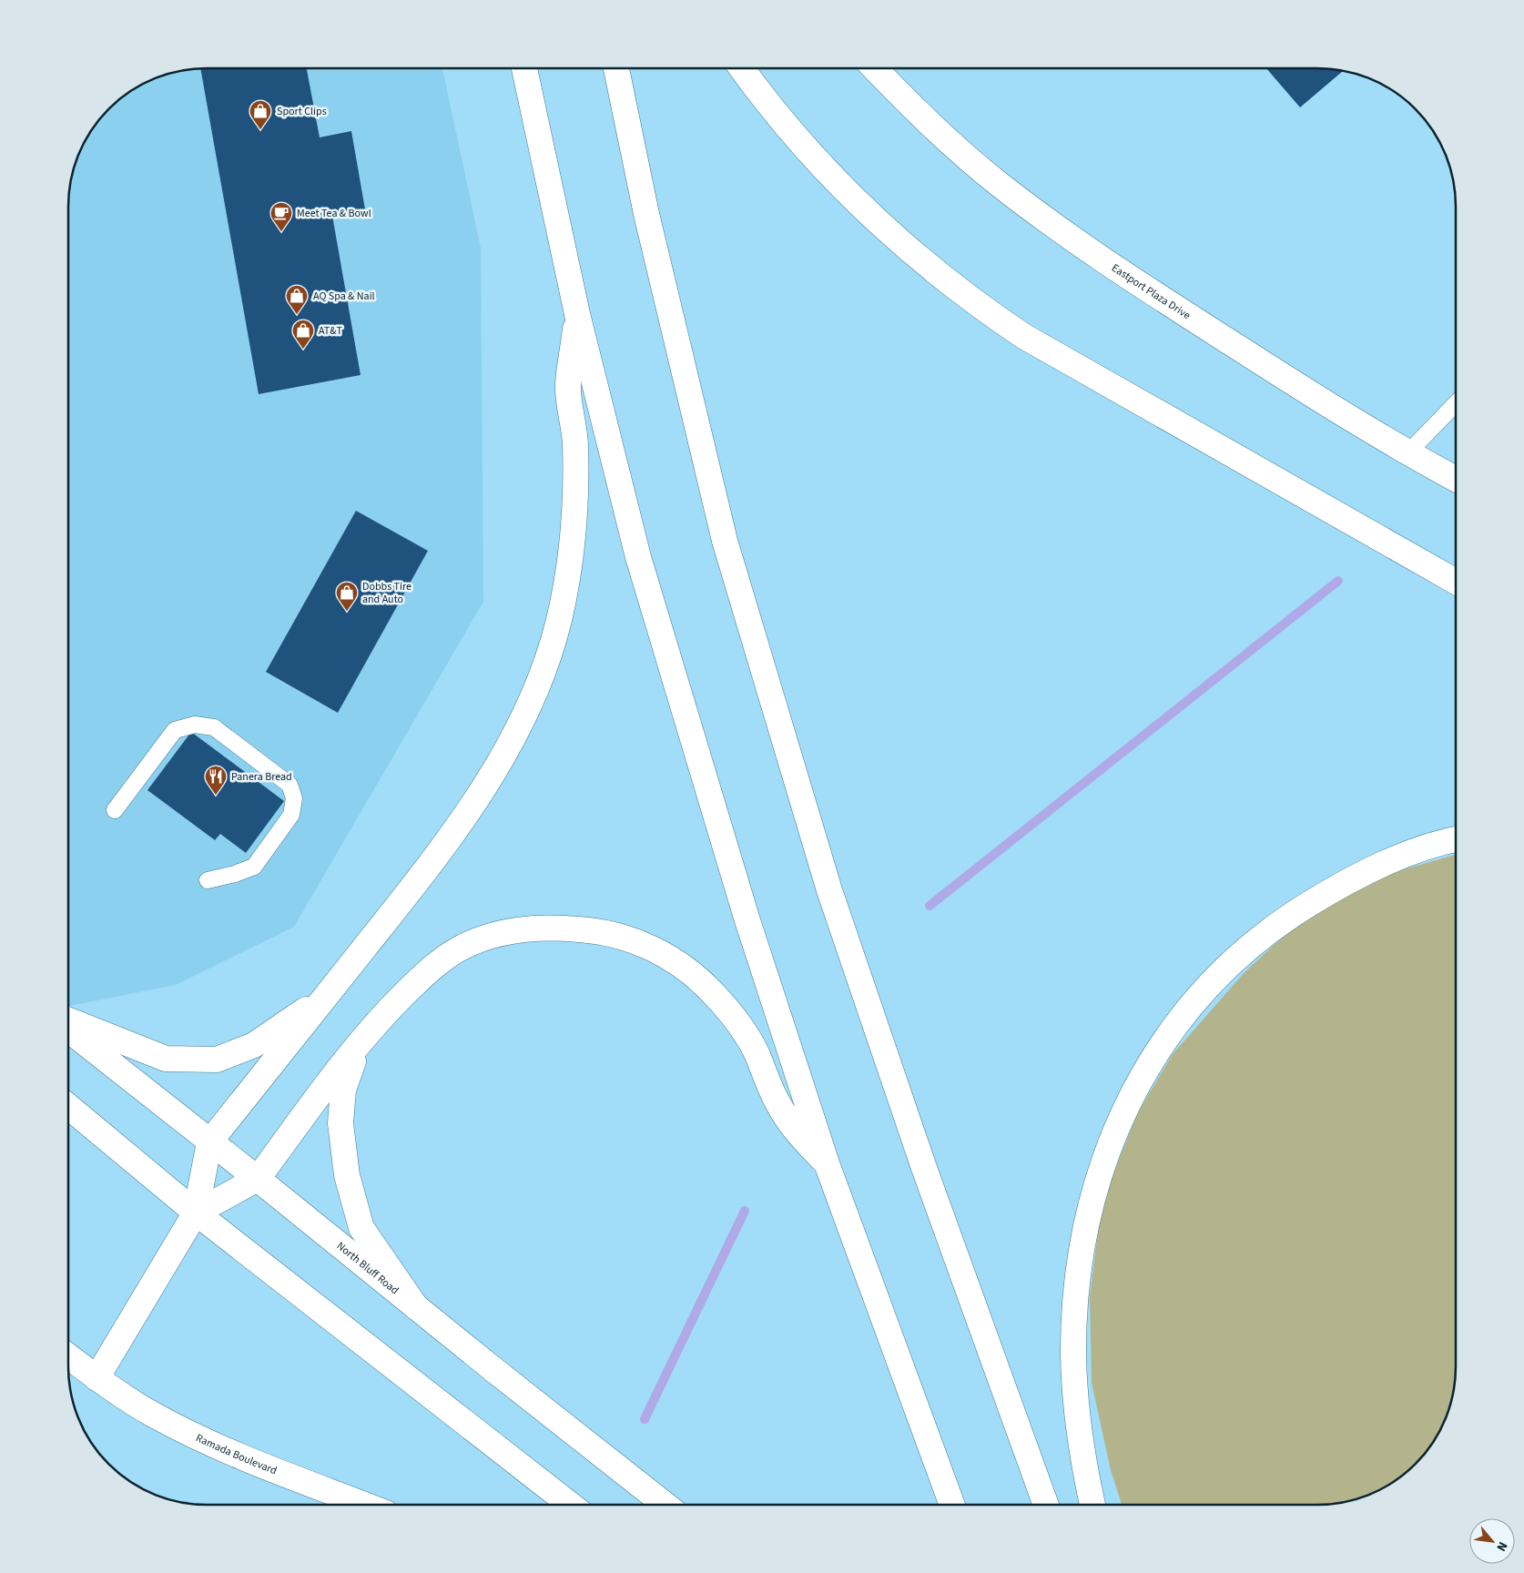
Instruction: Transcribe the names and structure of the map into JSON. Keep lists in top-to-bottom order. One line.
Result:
{"streets":{"main road":["Eastport Plaza Drive","North Bluff Road","Ramada Boulevard"]},"places":{"shop":["Sport Clips","AQ Spa & Nail","AT&T","Dobbs Tire and Auto"],"cafe":["Meet Tea & Bowl"],"restaurant":["Panera Bread"]},"north":"bottom right"}
